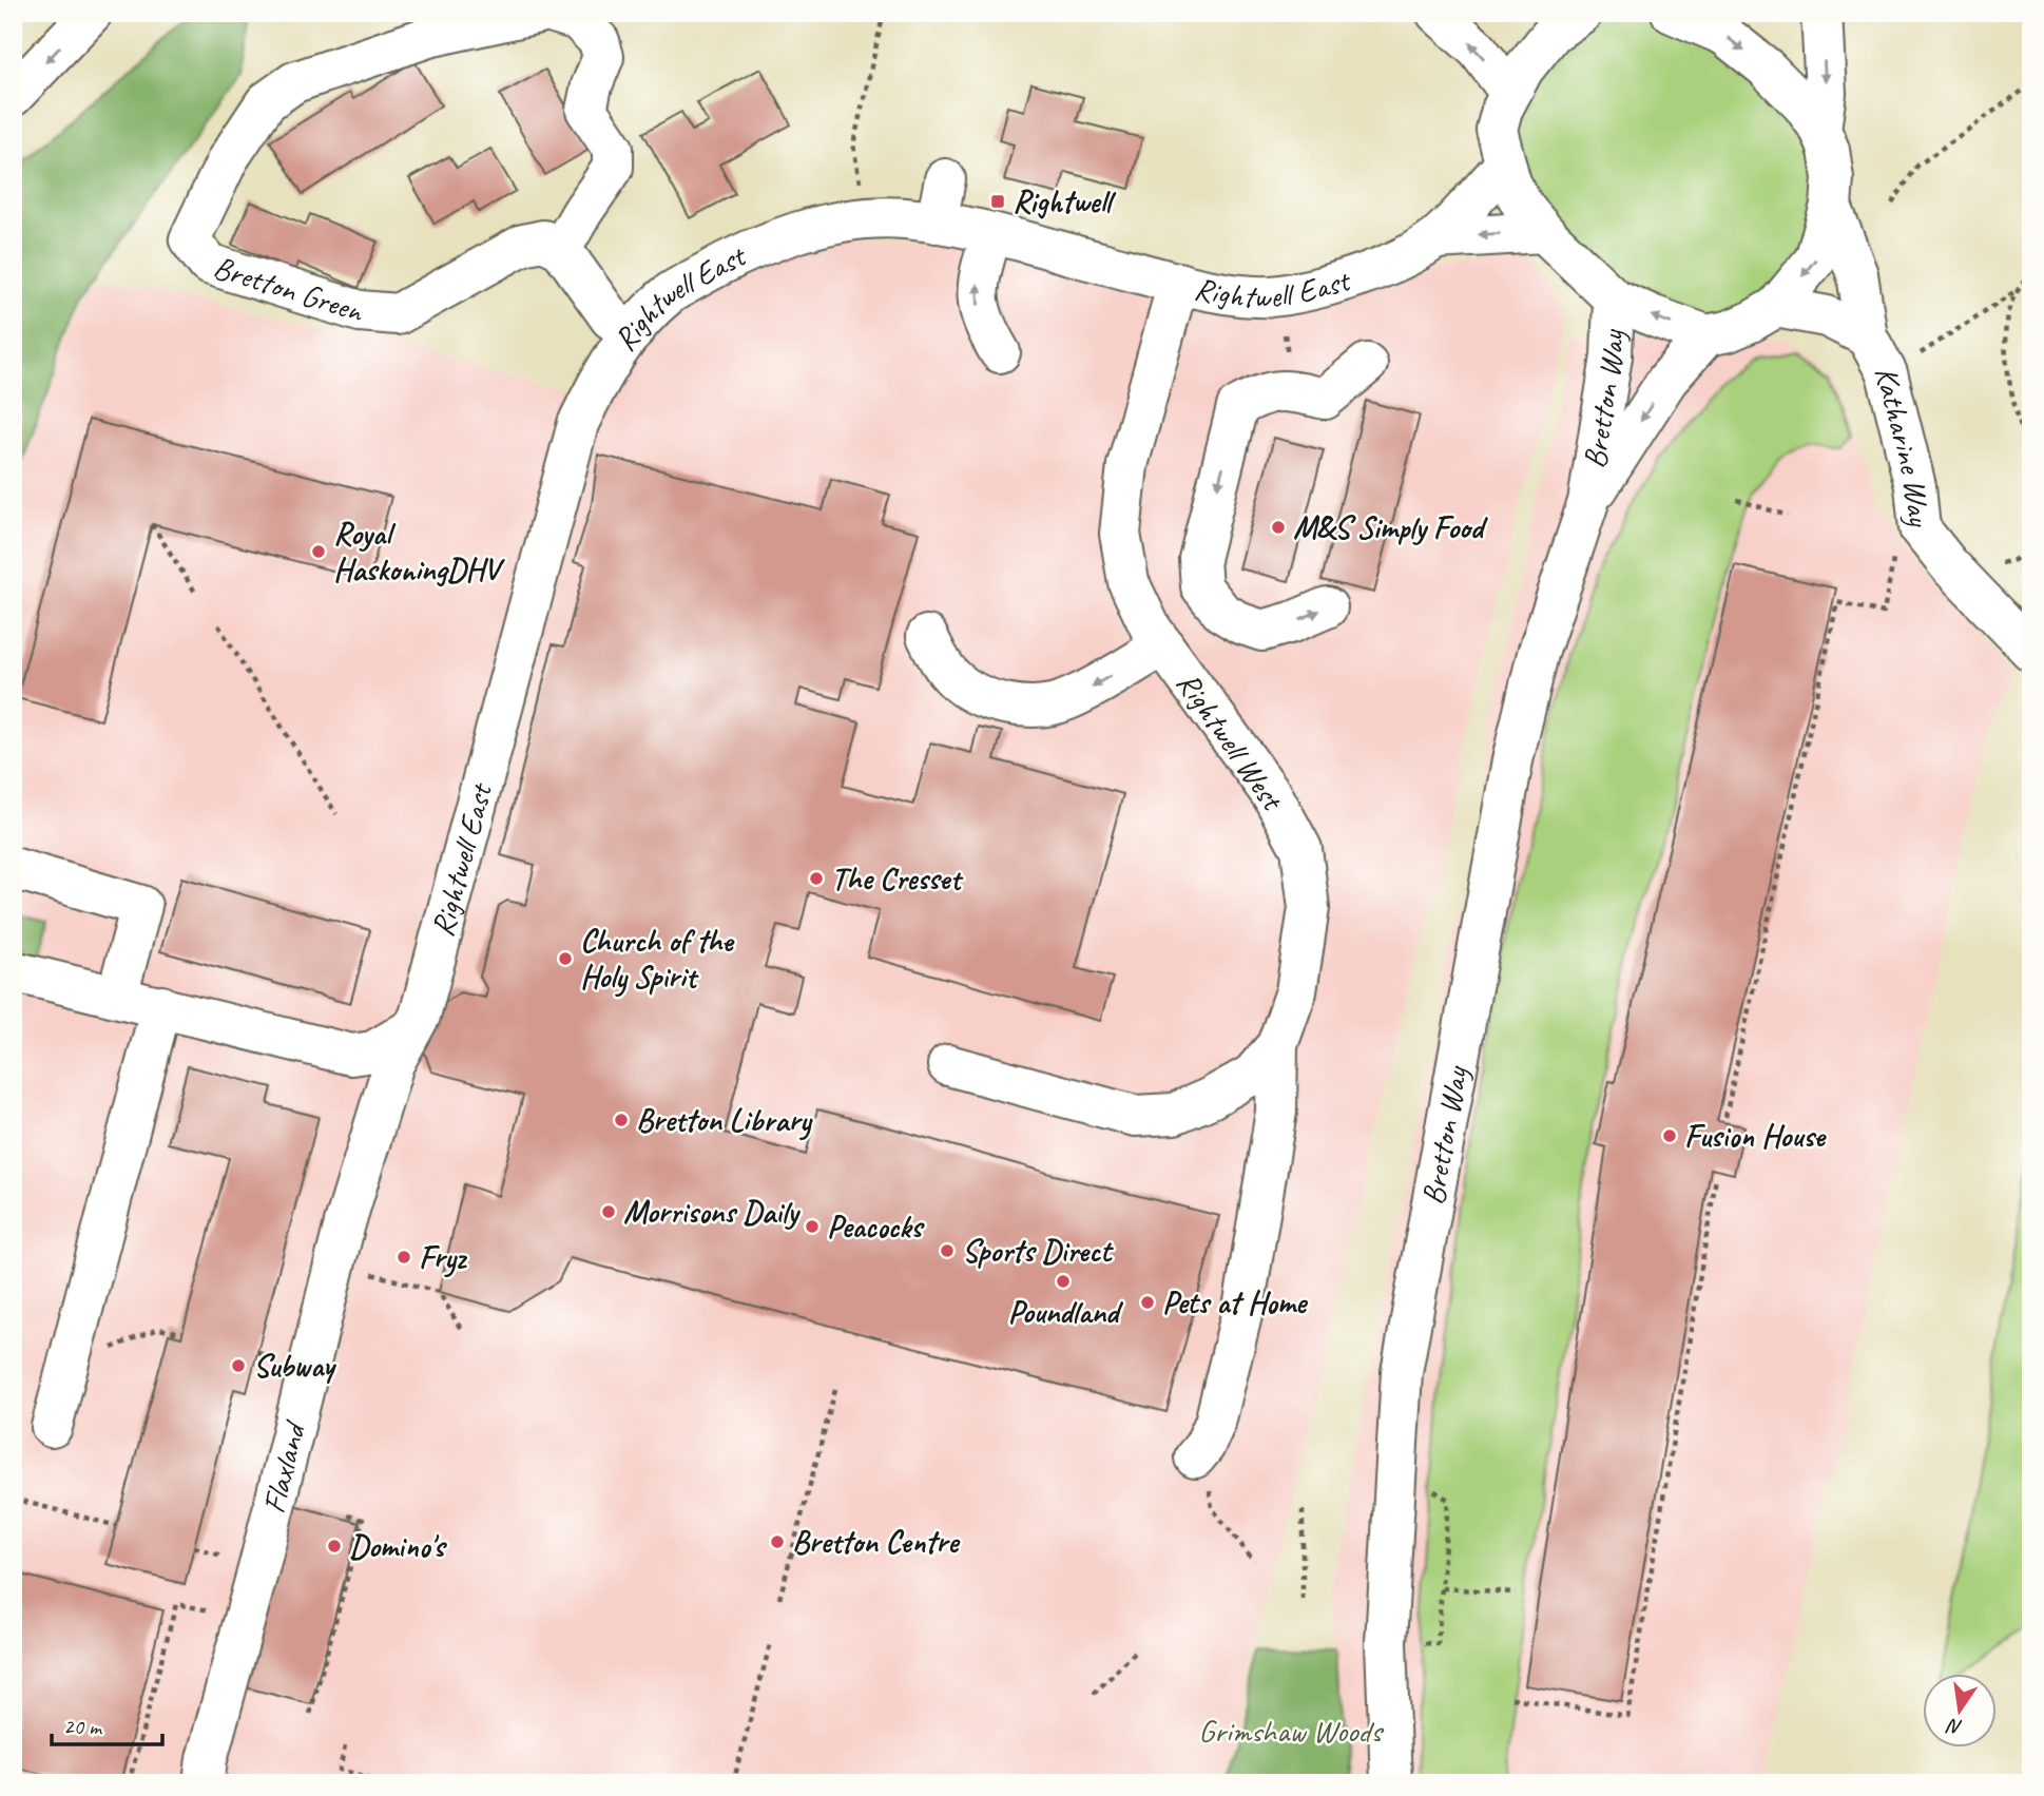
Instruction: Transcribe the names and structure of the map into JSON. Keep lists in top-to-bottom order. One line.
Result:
{"streets":{"main road":["Rightwell East","Bretton Green","Bretton Way","Katharine Way","Rightwell West","Flaxland"]},"crossings":[["Rightwell East","Rightwell West"],["Rightwell East","Flaxland"]],"parks":["Grimshaw Woods"],"places":{"transit":["Rightwell"],"other":["M&S Simply Food","Royal HaskoningDHV","The Cresset","Church of the Holy Spirit","Bretton Library","Fusion House","Morrisons Daily","Peacocks","Sports Direct","Fryz","Poundland","Pets at Home","Subway","Bretton Centre","Domino's"]},"scale_bar":"20 m","north":"bottom"}
